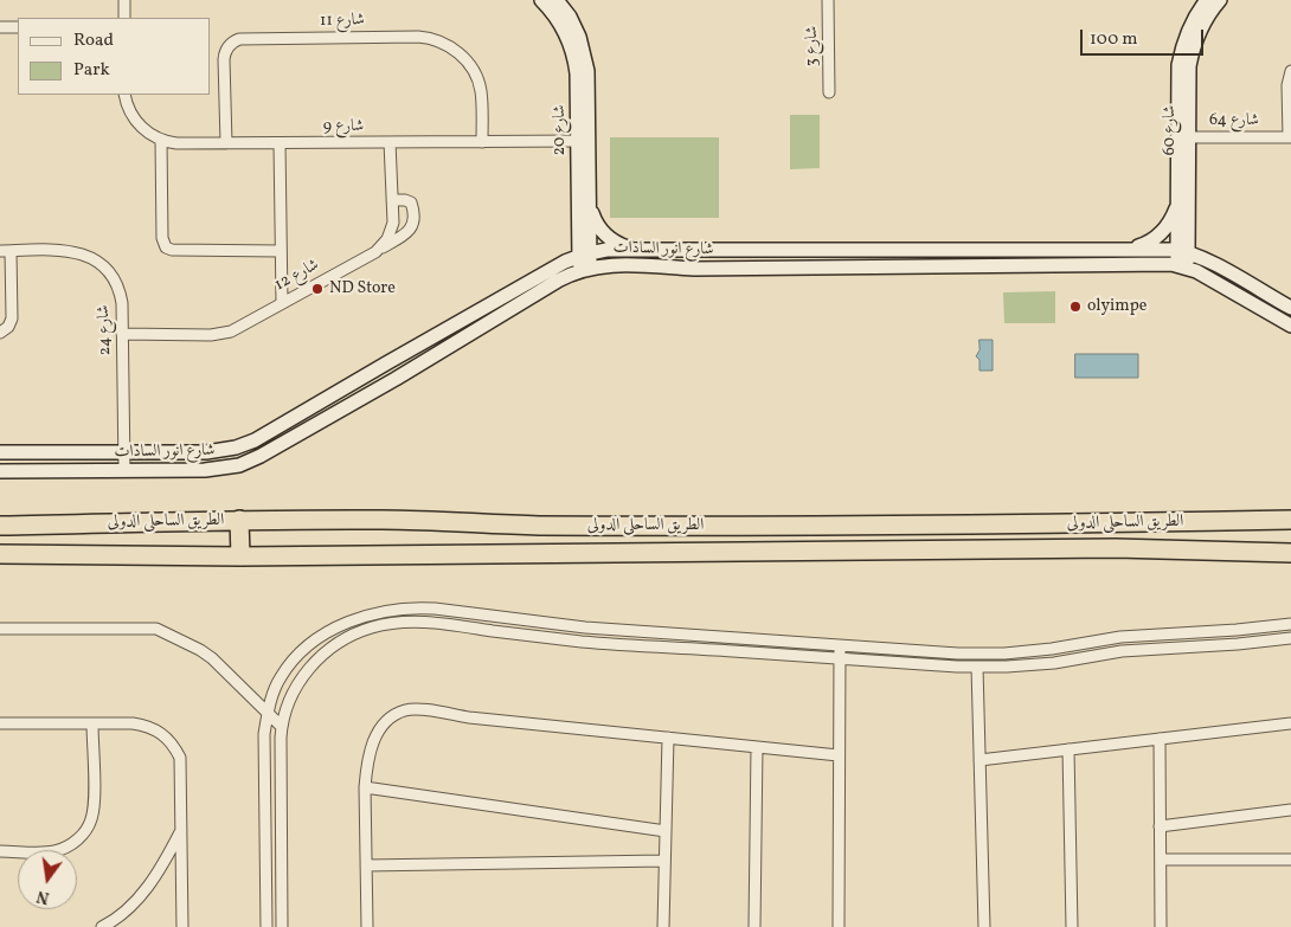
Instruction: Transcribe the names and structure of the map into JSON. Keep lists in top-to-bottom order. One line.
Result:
{"streets":{"highway":["الطريق الساحلى الدولى"],"main road":["شارع 20","شارع 60","شارع انور السادات"],"street":["شارع 11","شارع 3","شارع 64","شارع 9","شارع 12","شارع 24"]},"crossings":[["شارع 11","شارع 9"],["شارع 64","شارع 60"],["شارع 9","شارع 20"],["شارع 9","شارع 12"],["شارع 20","شارع انور السادات"],["شارع 60","شارع انور السادات"],["شارع انور السادات","شارع 24"],["شارع 12","شارع 24"]],"places":["ND Store","olyimpe"],"legend":["Road","Park"],"scale_bar":"100 m","north":"bottom"}
